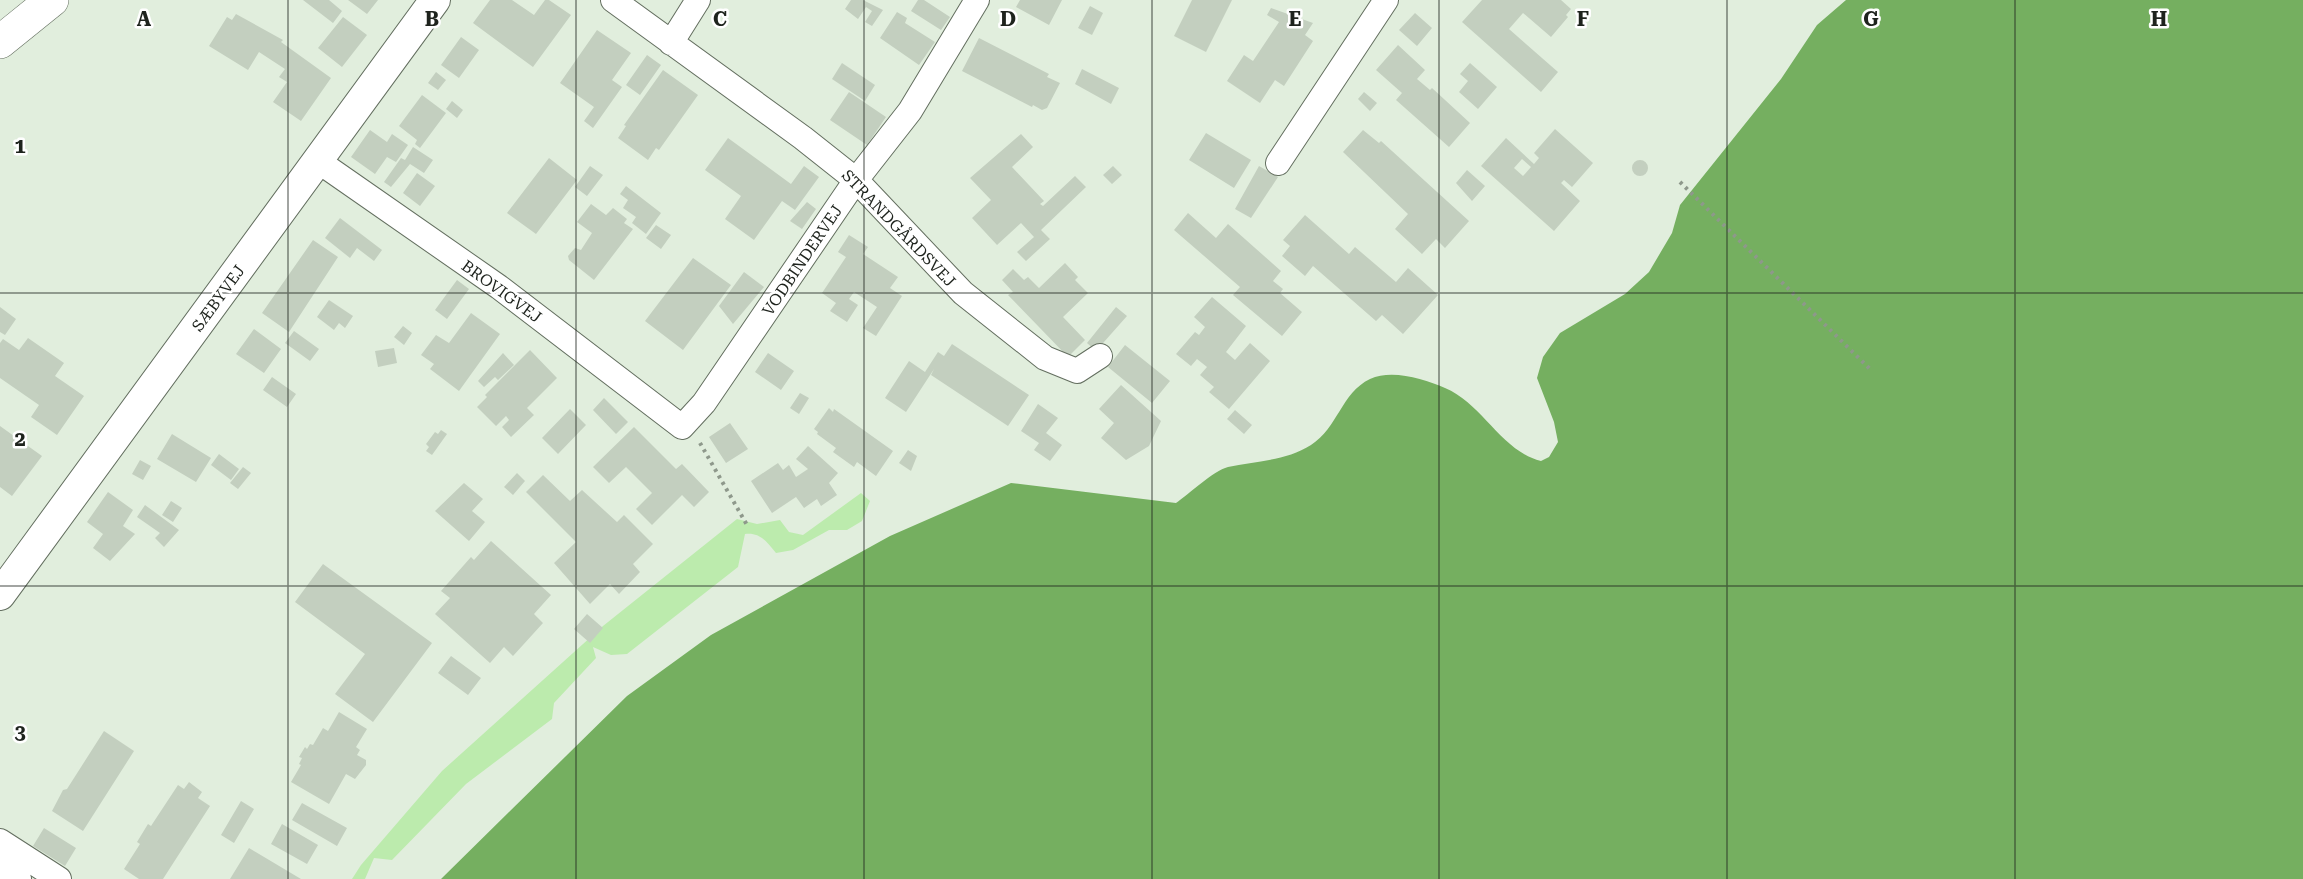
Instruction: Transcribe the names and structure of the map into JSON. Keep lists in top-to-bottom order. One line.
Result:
{"streets":{"street":["STRANDGÅRDSVEJ","VODBINDERVEJ","BROVIGVEJ","SÆBYVEJ"]},"crossings":[["STRANDGÅRDSVEJ","VODBINDERVEJ"],["VODBINDERVEJ","BROVIGVEJ"],["BROVIGVEJ","SÆBYVEJ"]],"grid":{"columns":["A","B","C","D","E","F","G","H"],"rows":["1","2","3"]}}
